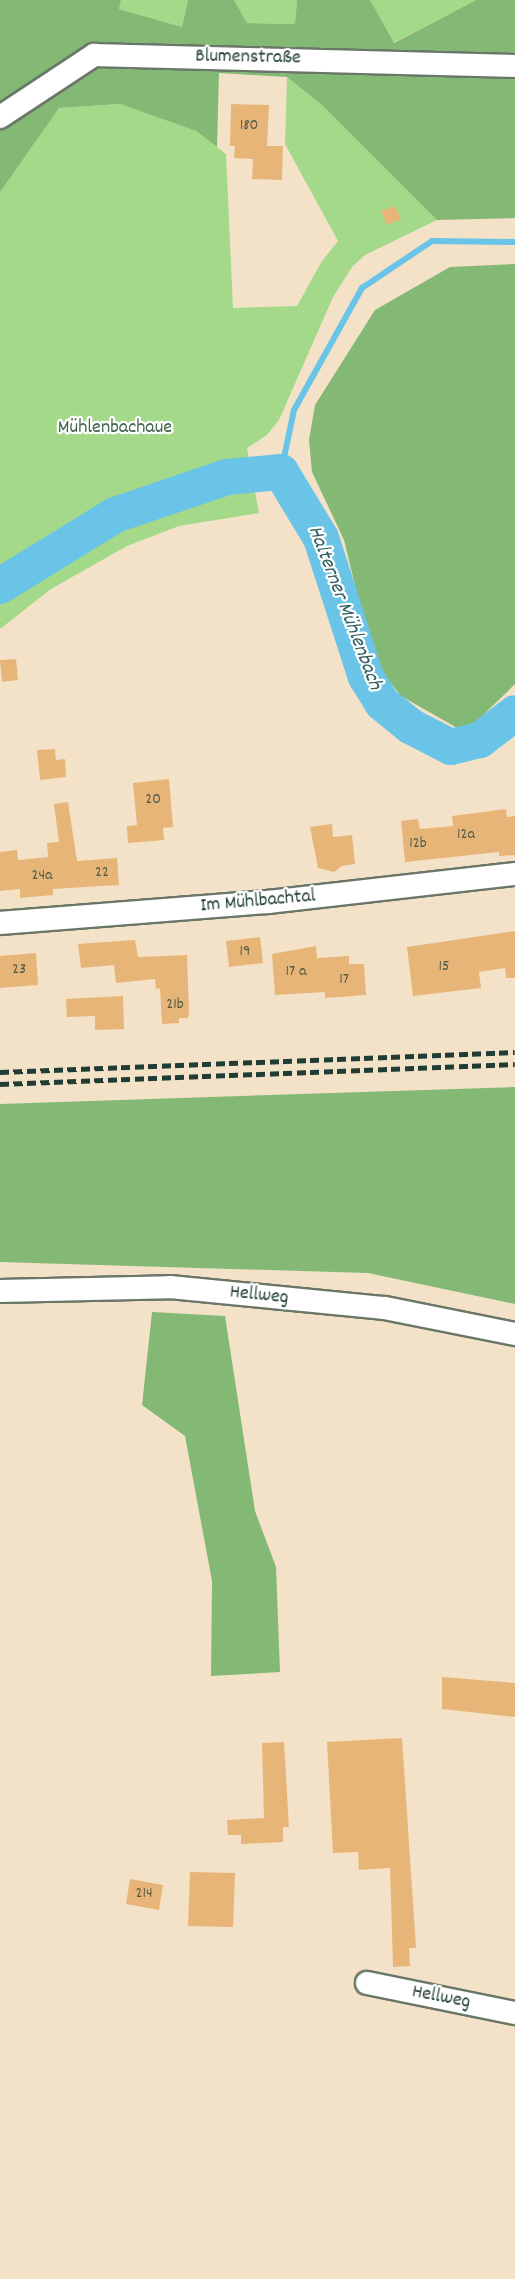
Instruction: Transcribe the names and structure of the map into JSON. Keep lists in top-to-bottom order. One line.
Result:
{"streets":{"street":["Blumenstraße","Im Mühlbachtal","Hellweg"]},"water":["Halterner Mühlenbach"],"parks":["Mühlenbachaue"],"house_numbers":["180","20","12a","12b","22","24a","19","15","23","17 a","17","21b","214"]}
